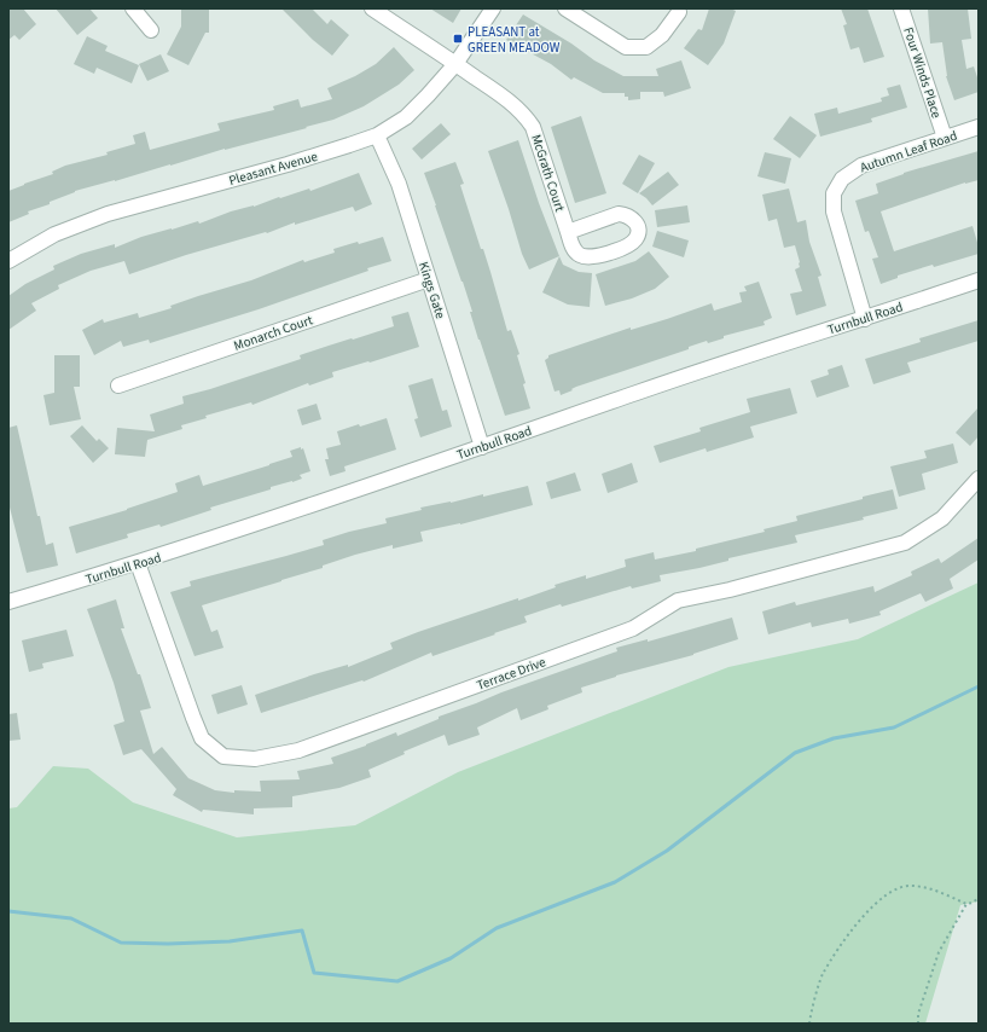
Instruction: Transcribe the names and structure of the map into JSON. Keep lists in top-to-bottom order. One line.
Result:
{"streets":{"street":["Four Winds Place","Autumn Leaf Road","Pleasant Avenue","McGrath Court","Kings Gate","Turnbull Road","Monarch Court","Terrace Drive"]},"crossings":[["Four Winds Place","Autumn Leaf Road"],["Autumn Leaf Road","Turnbull Road"],["Pleasant Avenue","McGrath Court"],["Pleasant Avenue","Kings Gate"],["Kings Gate","Turnbull Road"],["Kings Gate","Monarch Court"],["Turnbull Road","Terrace Drive"]],"places":{"transit":["PLEASANT at GREEN MEADOW"]}}
